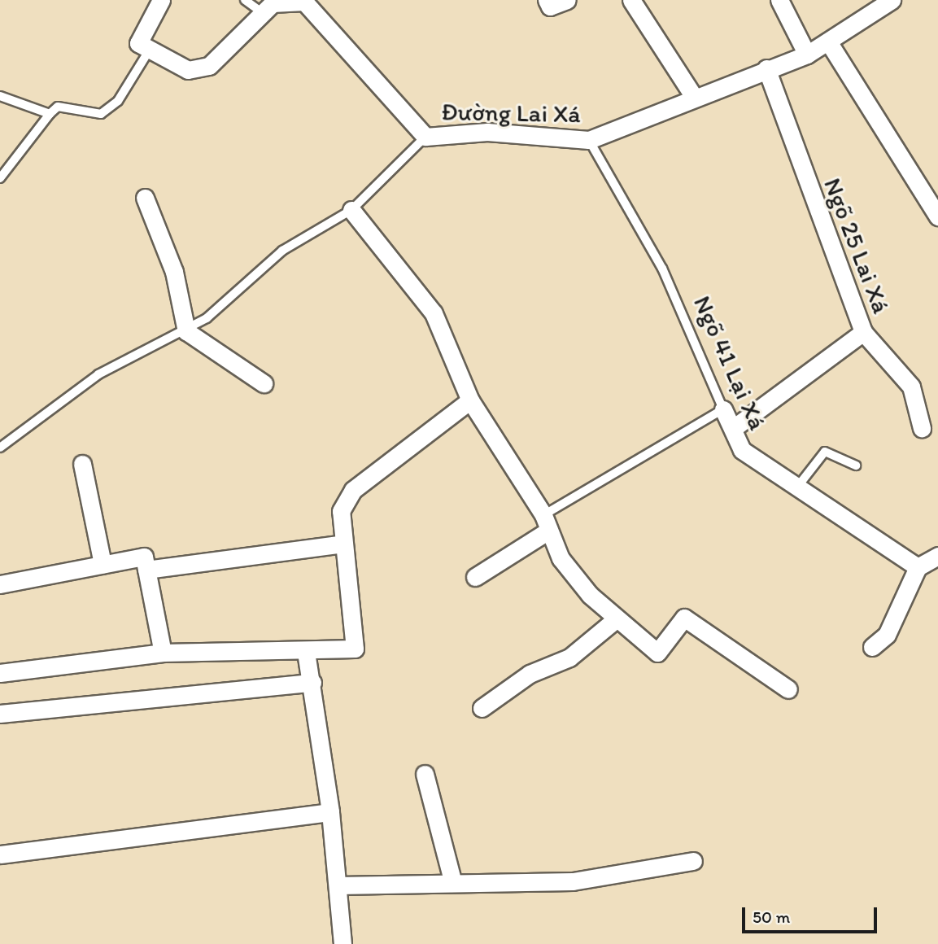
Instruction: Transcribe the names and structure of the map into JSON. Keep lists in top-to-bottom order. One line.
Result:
{"streets":{"street":["Đường Lai Xá","Ngõ 25 Lai Xá","Ngõ 41 Lại Xá"]},"crossings":[["Đường Lai Xá","Ngõ 25 Lai Xá"],["Đường Lai Xá","Ngõ 41 Lại Xá"]],"scale_bar":"50 m"}
